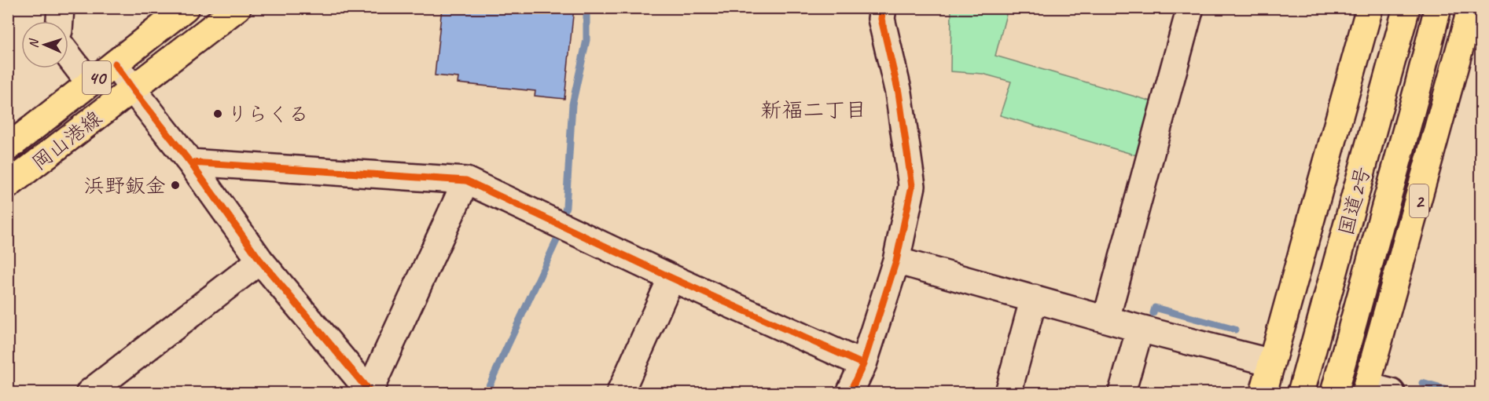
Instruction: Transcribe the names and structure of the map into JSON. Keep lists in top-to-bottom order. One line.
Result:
{"streets":{"main road":["40","岡山港線","国道2号","2"]},"districts":["新福二丁目"],"places":["りらくる","浜野鈑金"],"north":"left"}
